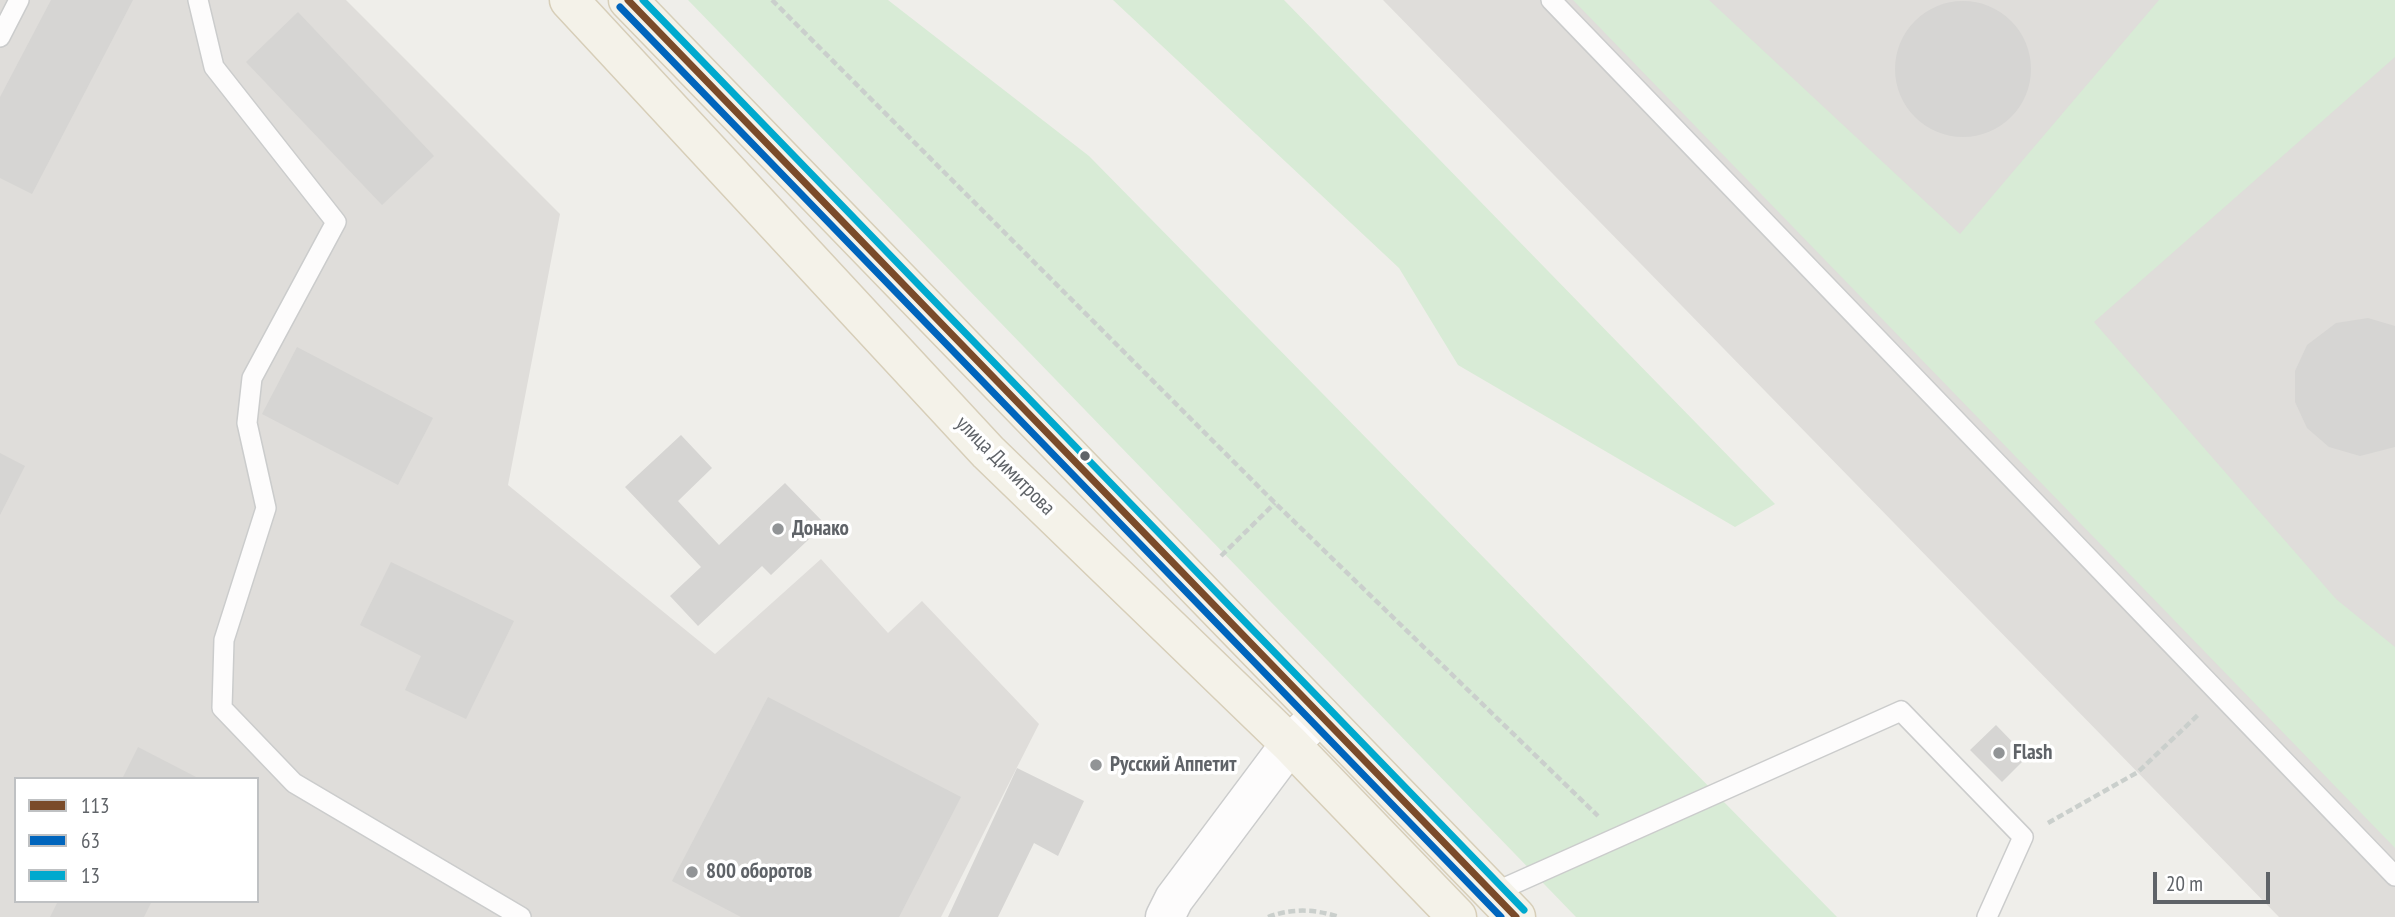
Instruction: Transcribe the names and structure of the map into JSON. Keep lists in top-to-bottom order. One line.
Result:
{"streets":{"main road":["улица Димитрова"]},"places":["Донако","Flash","Русский Аппетит","800 оборотов"],"lines":["transit line 113","transit line 13","transit line 63"],"legend":["113","63","13"],"scale_bar":"20 m"}
